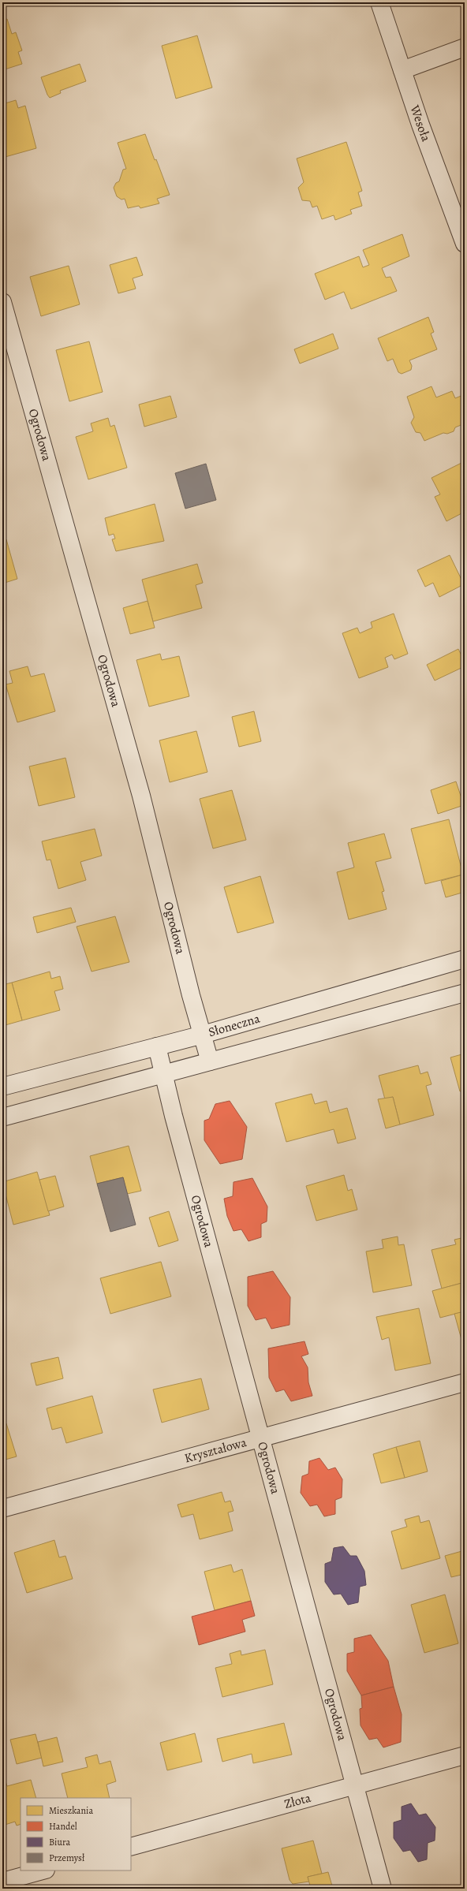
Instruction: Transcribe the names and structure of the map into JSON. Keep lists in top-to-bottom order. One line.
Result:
{"streets":{"street":["Wesoła","Ogrodowa","Słoneczna","Kryształowa","Złota"]},"crossings":[["Ogrodowa","Słoneczna"],["Ogrodowa","Kryształowa"],["Ogrodowa","Złota"]],"legend":["Mieszkania","Handel","Biura","Przemysł"]}
